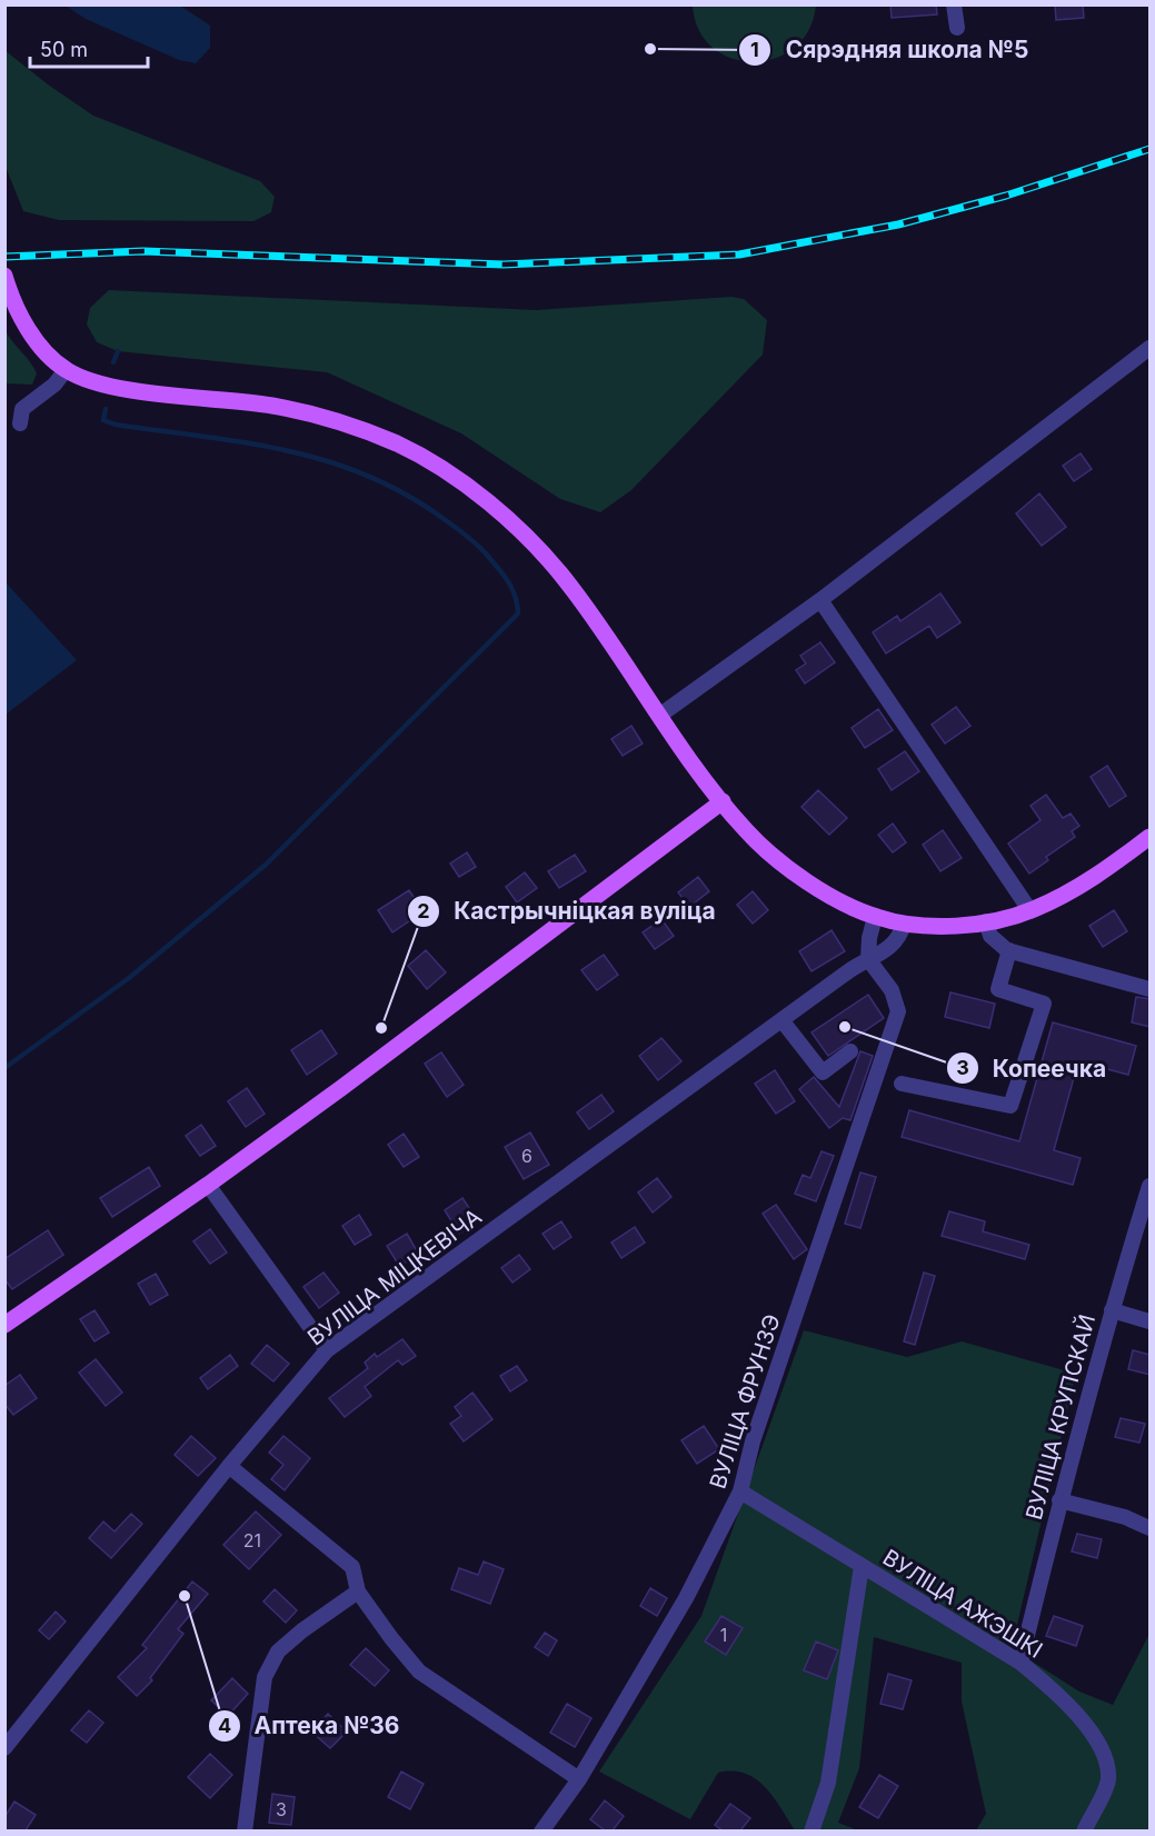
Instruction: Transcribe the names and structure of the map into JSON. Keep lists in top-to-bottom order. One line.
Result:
{"streets":{"street":["ВУЛІЦА МІЦКЕВІЧА","ВУЛІЦА ФРУНЗЭ","ВУЛІЦА КРУПСКАЙ","ВУЛІЦА АЖЭШКІ"]},"crossings":[["ВУЛІЦА МІЦКЕВІЧА","ВУЛІЦА ФРУНЗЭ"],["ВУЛІЦА ФРУНЗЭ","ВУЛІЦА АЖЭШКІ"],["ВУЛІЦА КРУПСКАЙ","ВУЛІЦА АЖЭШКІ"]],"places":["Сярэдняя школа №5","Копеечка","Кастрычніцкая вуліца","Аптека №36"],"house_numbers":["6","21","1","3"],"scale_bar":"50 m"}
